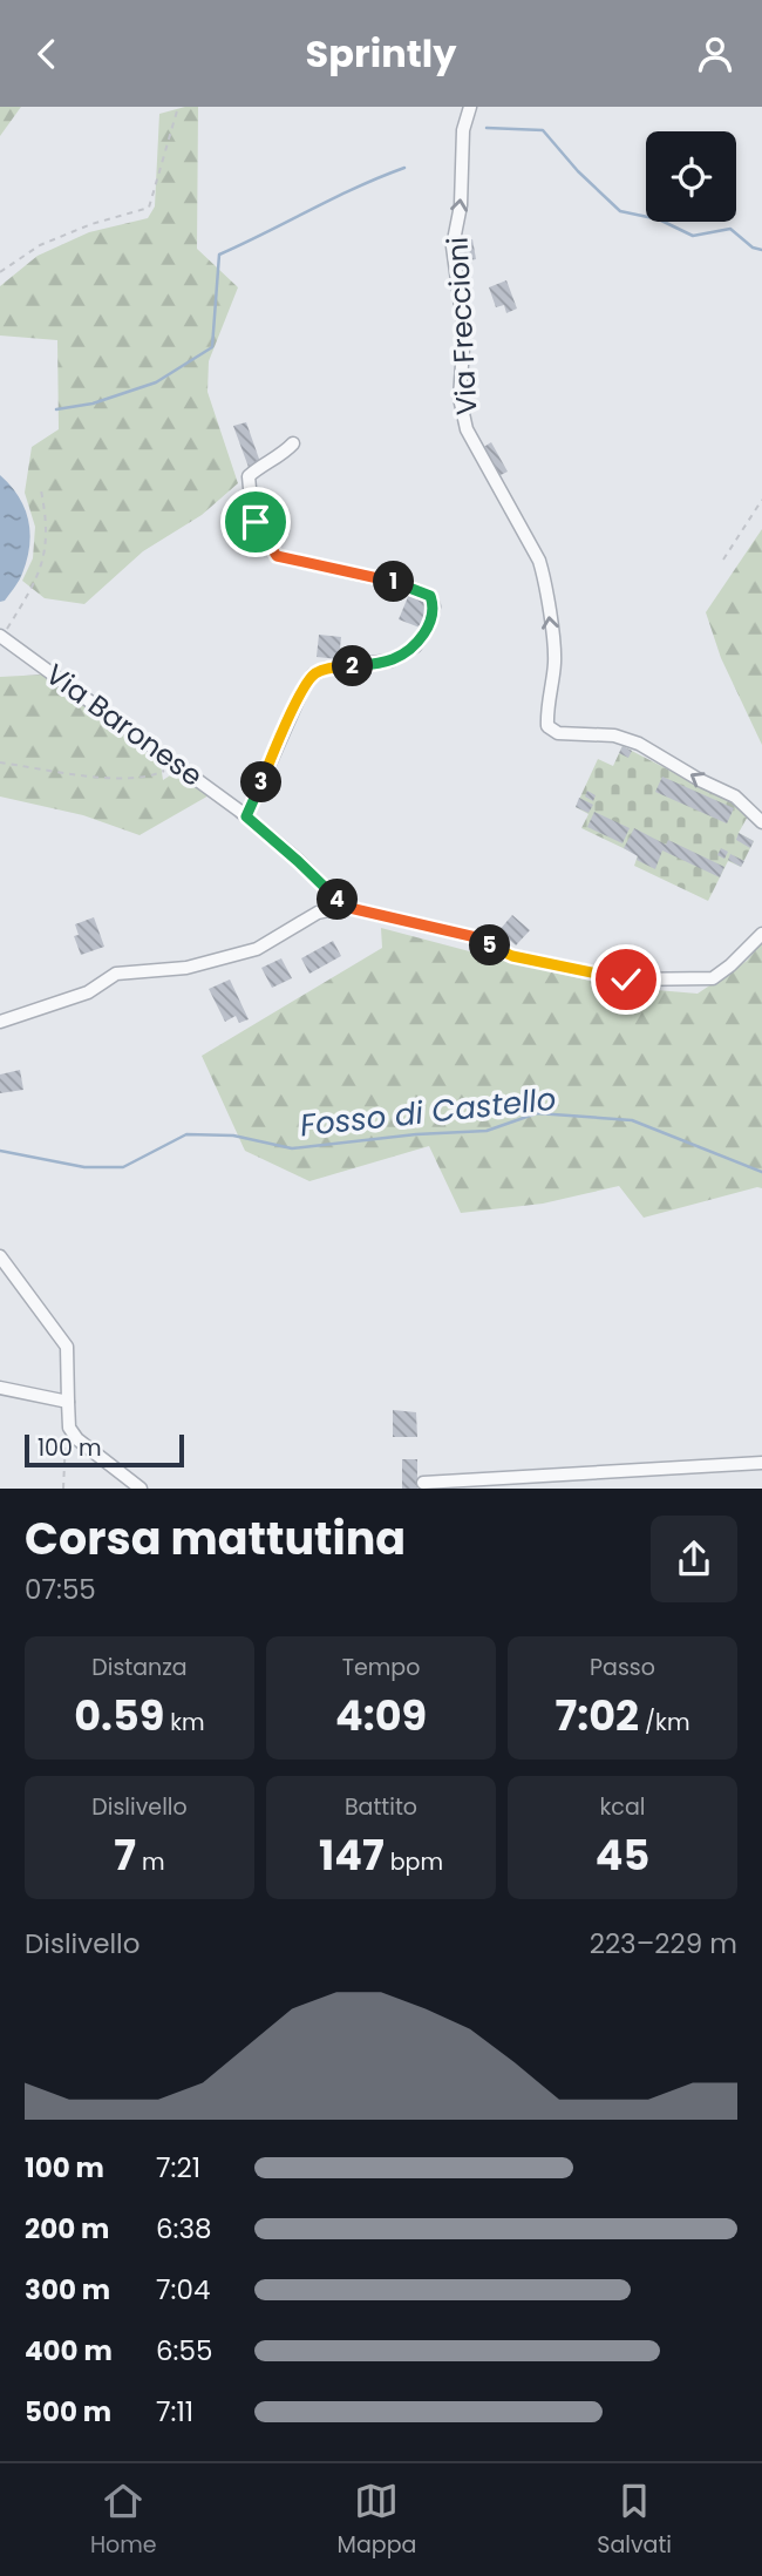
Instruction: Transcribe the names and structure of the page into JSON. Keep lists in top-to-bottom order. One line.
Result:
{"streets":{"street":["Via Freccioni","Via Baronese"]},"one_way":["Via Freccioni"],"water":["Fosso di Castello"],"scale_bar":"100 m","page":{"header":"Sprintly","pins":["1","2","3","4","5"],"scale":"100 m","heading":["Corsa mattutina","07:55"],"stats":[["Distanza","0.59 km"],["Tempo","4:09"],["Passo","7:02 /km"],["Dislivello","7 m"],["Battito","147 bpm"],["kcal","45"]],"chart":["Dislivello","223–229 m"],"list":[{"name":"100 m","note":"7:21"},{"name":"200 m","note":"6:38"},{"name":"300 m","note":"7:04"},{"name":"400 m","note":"6:55"},{"name":"500 m","note":"7:11"}],"tabs":["Home","Mappa","Salvati"]}}
